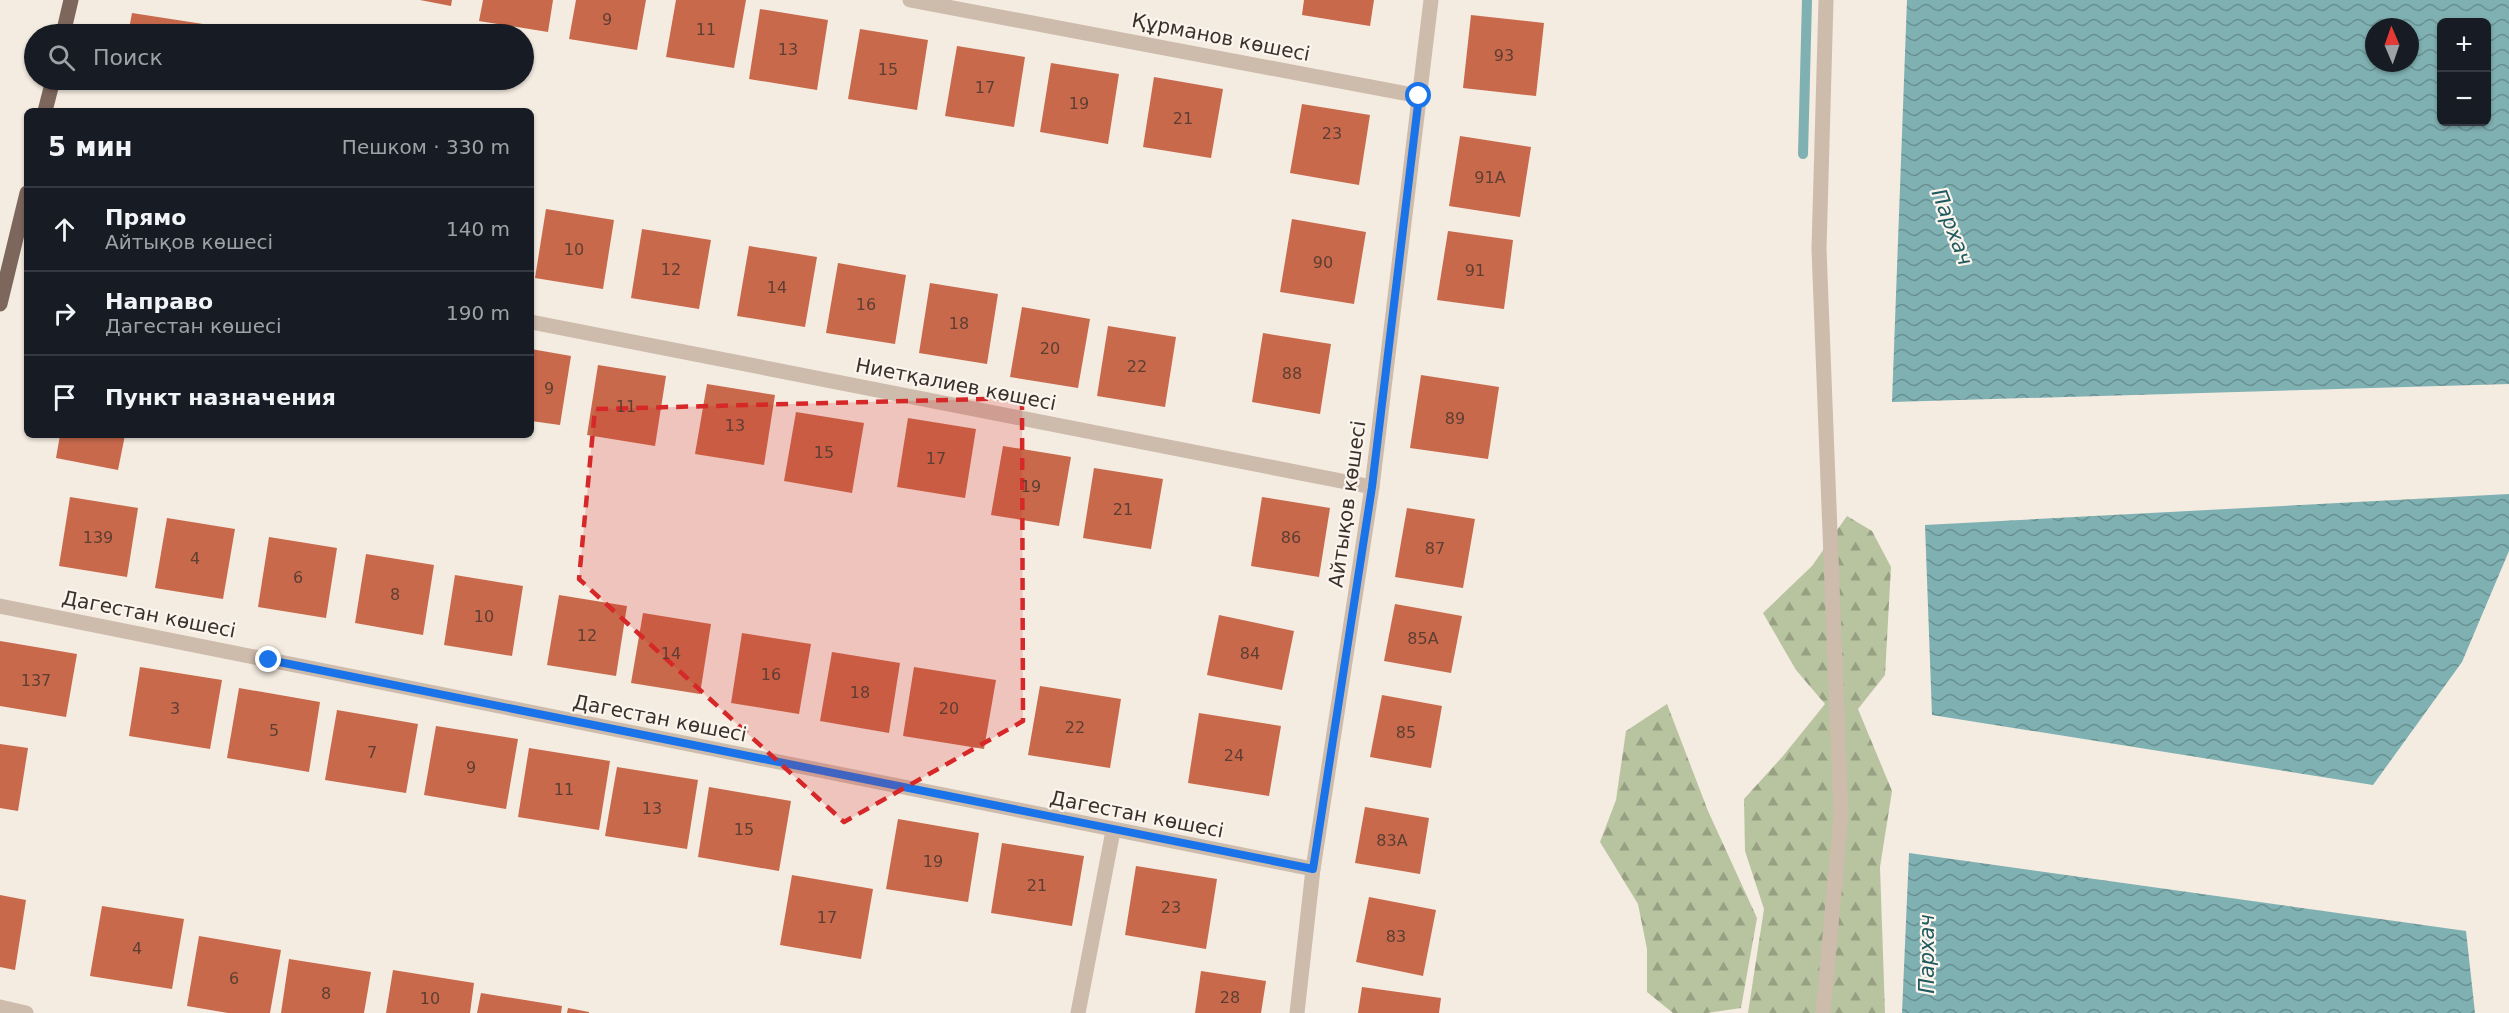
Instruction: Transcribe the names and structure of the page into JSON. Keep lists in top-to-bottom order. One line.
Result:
{"streets":{"street":["Құрманов көшесі","Ниетқалиев көшесі","Айтықов көшесі","Дагестан көшесі"]},"crossings":[["Құрманов көшесі","Айтықов көшесі"],["Ниетқалиев көшесі","Айтықов көшесі"],["Айтықов көшесі","Дагестан көшесі"]],"water":["Пархач"],"house_numbers":["9","11","13","93","15","17","19","21","23","91А","10","90","12","91","14","16","18","20","22","88","9","11","89","13","15","17","19","21","139","86","87","4","6","8","10","12","85А","14","84","16","137","18","3","20","22","5","85","7","24","9","11","13","15","83А","19","21","23","17","83","4","6","8","28","10"],"north":"top","page":{"map_buttons":["+","−"],"search":"Поиск","heading":["5 мин","Пешком · 330 m"],"list":[["Прямо","Айтықов көшесі","140 m"],["Направо","Дагестан көшесі","190 m"],"Пункт назначения"]}}
